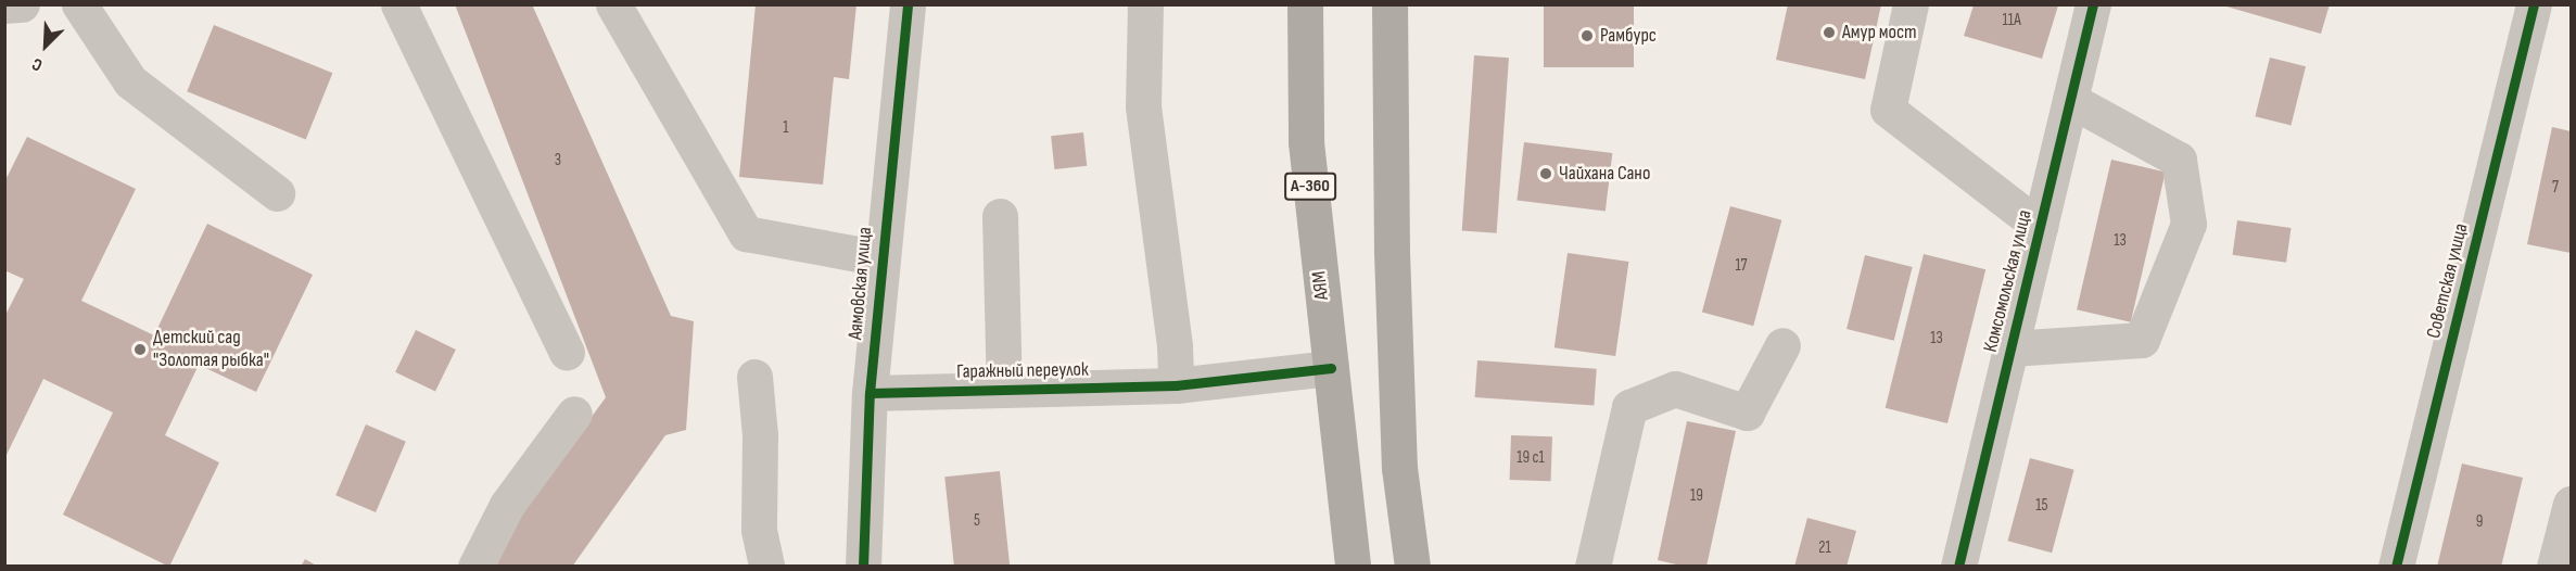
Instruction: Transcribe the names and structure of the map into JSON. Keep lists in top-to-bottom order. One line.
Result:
{"streets":{"highway":["А-360","АЯМ"],"street":["Комсомольская улица","Советская улица","Аямовская улица","Гаражный переулок"]},"crossings":[["Аямовская улица","Гаражный переулок"],["АЯМ","Гаражный переулок"]],"places":["Амур мост","Рамбурс","Чайхана Сано","Детский сад \"Золотая рыбка\""],"house_numbers":["11А","1","3","7","13","17","13","19 с1","19","15","5","9","21"],"north":"bottom left"}
